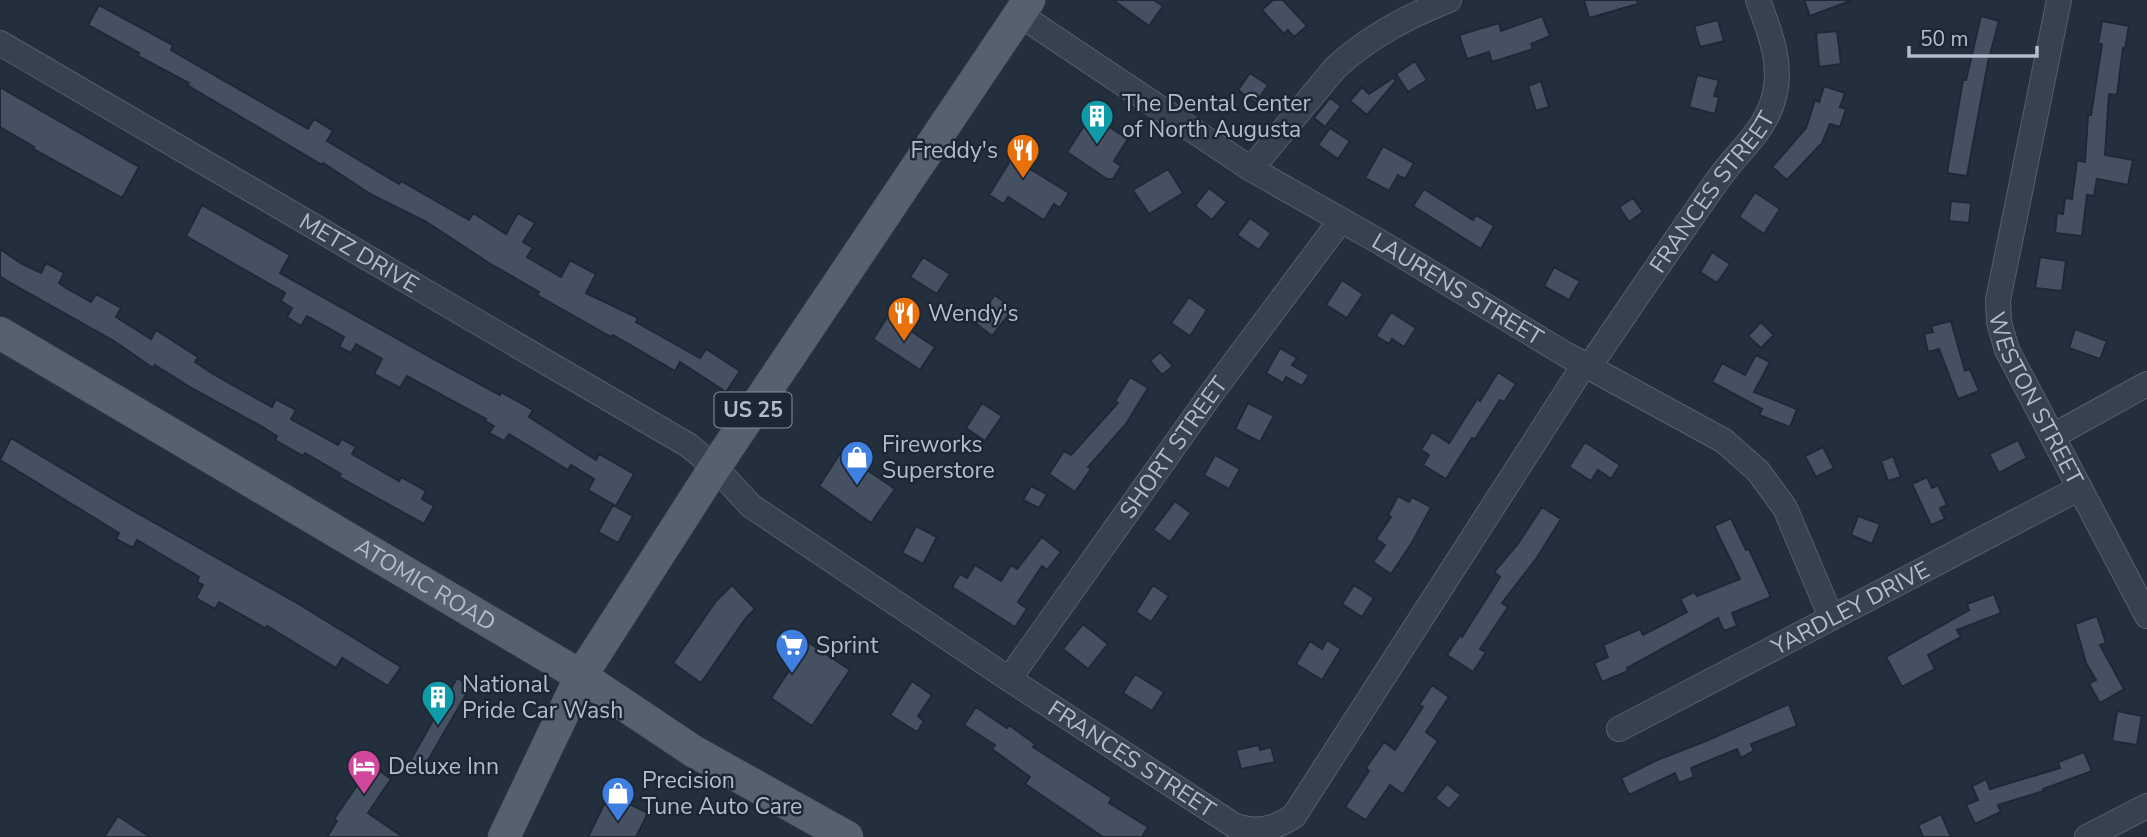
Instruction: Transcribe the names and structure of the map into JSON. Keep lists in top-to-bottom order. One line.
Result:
{"streets":{"main road":["US 25","ATOMIC ROAD"],"street":["FRANCES STREET","METZ DRIVE","LAURENS STREET","WESTON STREET","SHORT STREET","YARDLEY DRIVE"]},"crossings":[["FRANCES STREET","METZ DRIVE"],["FRANCES STREET","LAURENS STREET"],["FRANCES STREET","US 25"],["FRANCES STREET","SHORT STREET"],["METZ DRIVE","US 25"],["LAURENS STREET","US 25"],["LAURENS STREET","SHORT STREET"],["LAURENS STREET","YARDLEY DRIVE"],["WESTON STREET","YARDLEY DRIVE"],["US 25","ATOMIC ROAD"]],"places":{"building":["The Dental Center of North Augusta","National Pride Car Wash"],"restaurant":["Freddy's","Wendy's"],"shop":["Fireworks Superstore","Precision Tune Auto Care"],"supermarket":["Sprint"],"hotel":["Deluxe Inn"]},"scale_bar":"50 m"}
